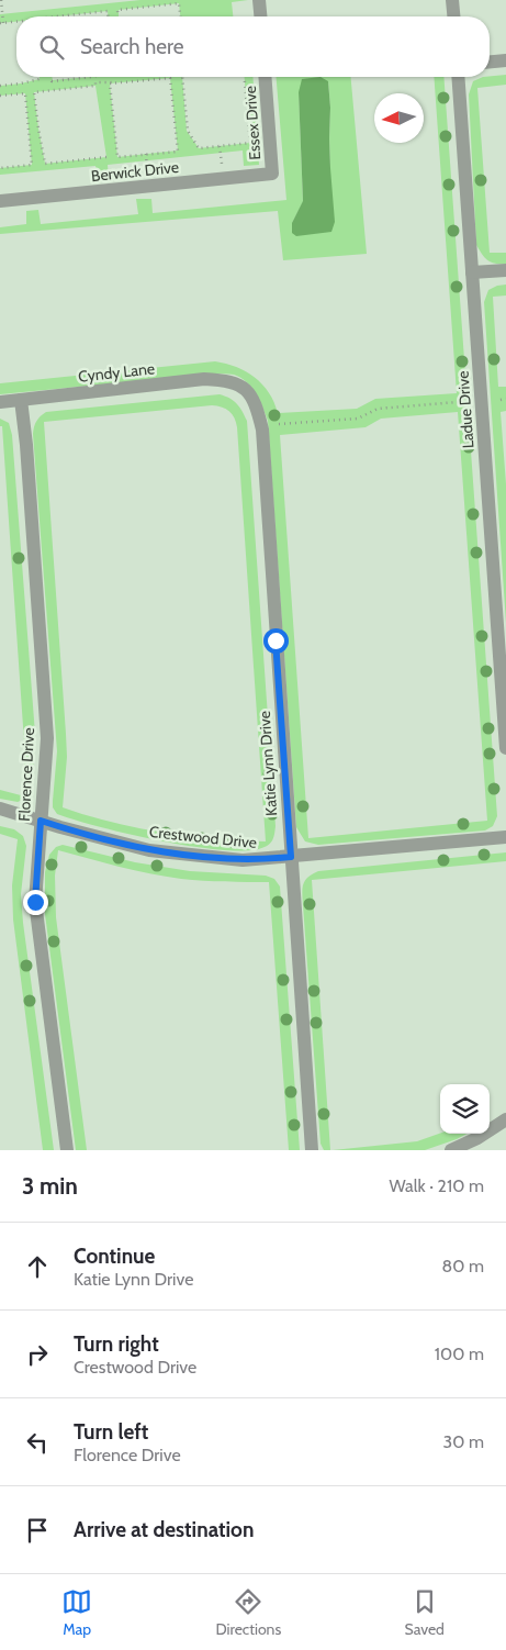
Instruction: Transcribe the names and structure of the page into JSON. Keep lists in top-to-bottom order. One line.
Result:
{"streets":{"street":["Essex Drive","Berwick Drive","Cyndy Lane","Ladue Drive","Katie Lynn Drive","Florence Drive","Crestwood Drive"]},"crossings":[["Essex Drive","Berwick Drive"],["Cyndy Lane","Katie Lynn Drive"],["Cyndy Lane","Florence Drive"],["Katie Lynn Drive","Crestwood Drive"],["Florence Drive","Crestwood Drive"]],"north":"left","page":{"search":"Search here","heading":["3 min","Walk · 210 m"],"list":[["Continue","Katie Lynn Drive","80 m"],["Turn right","Crestwood Drive","100 m"],["Turn left","Florence Drive","30 m"],"Arrive at destination"],"nav":["Map","Directions","Saved"]}}
